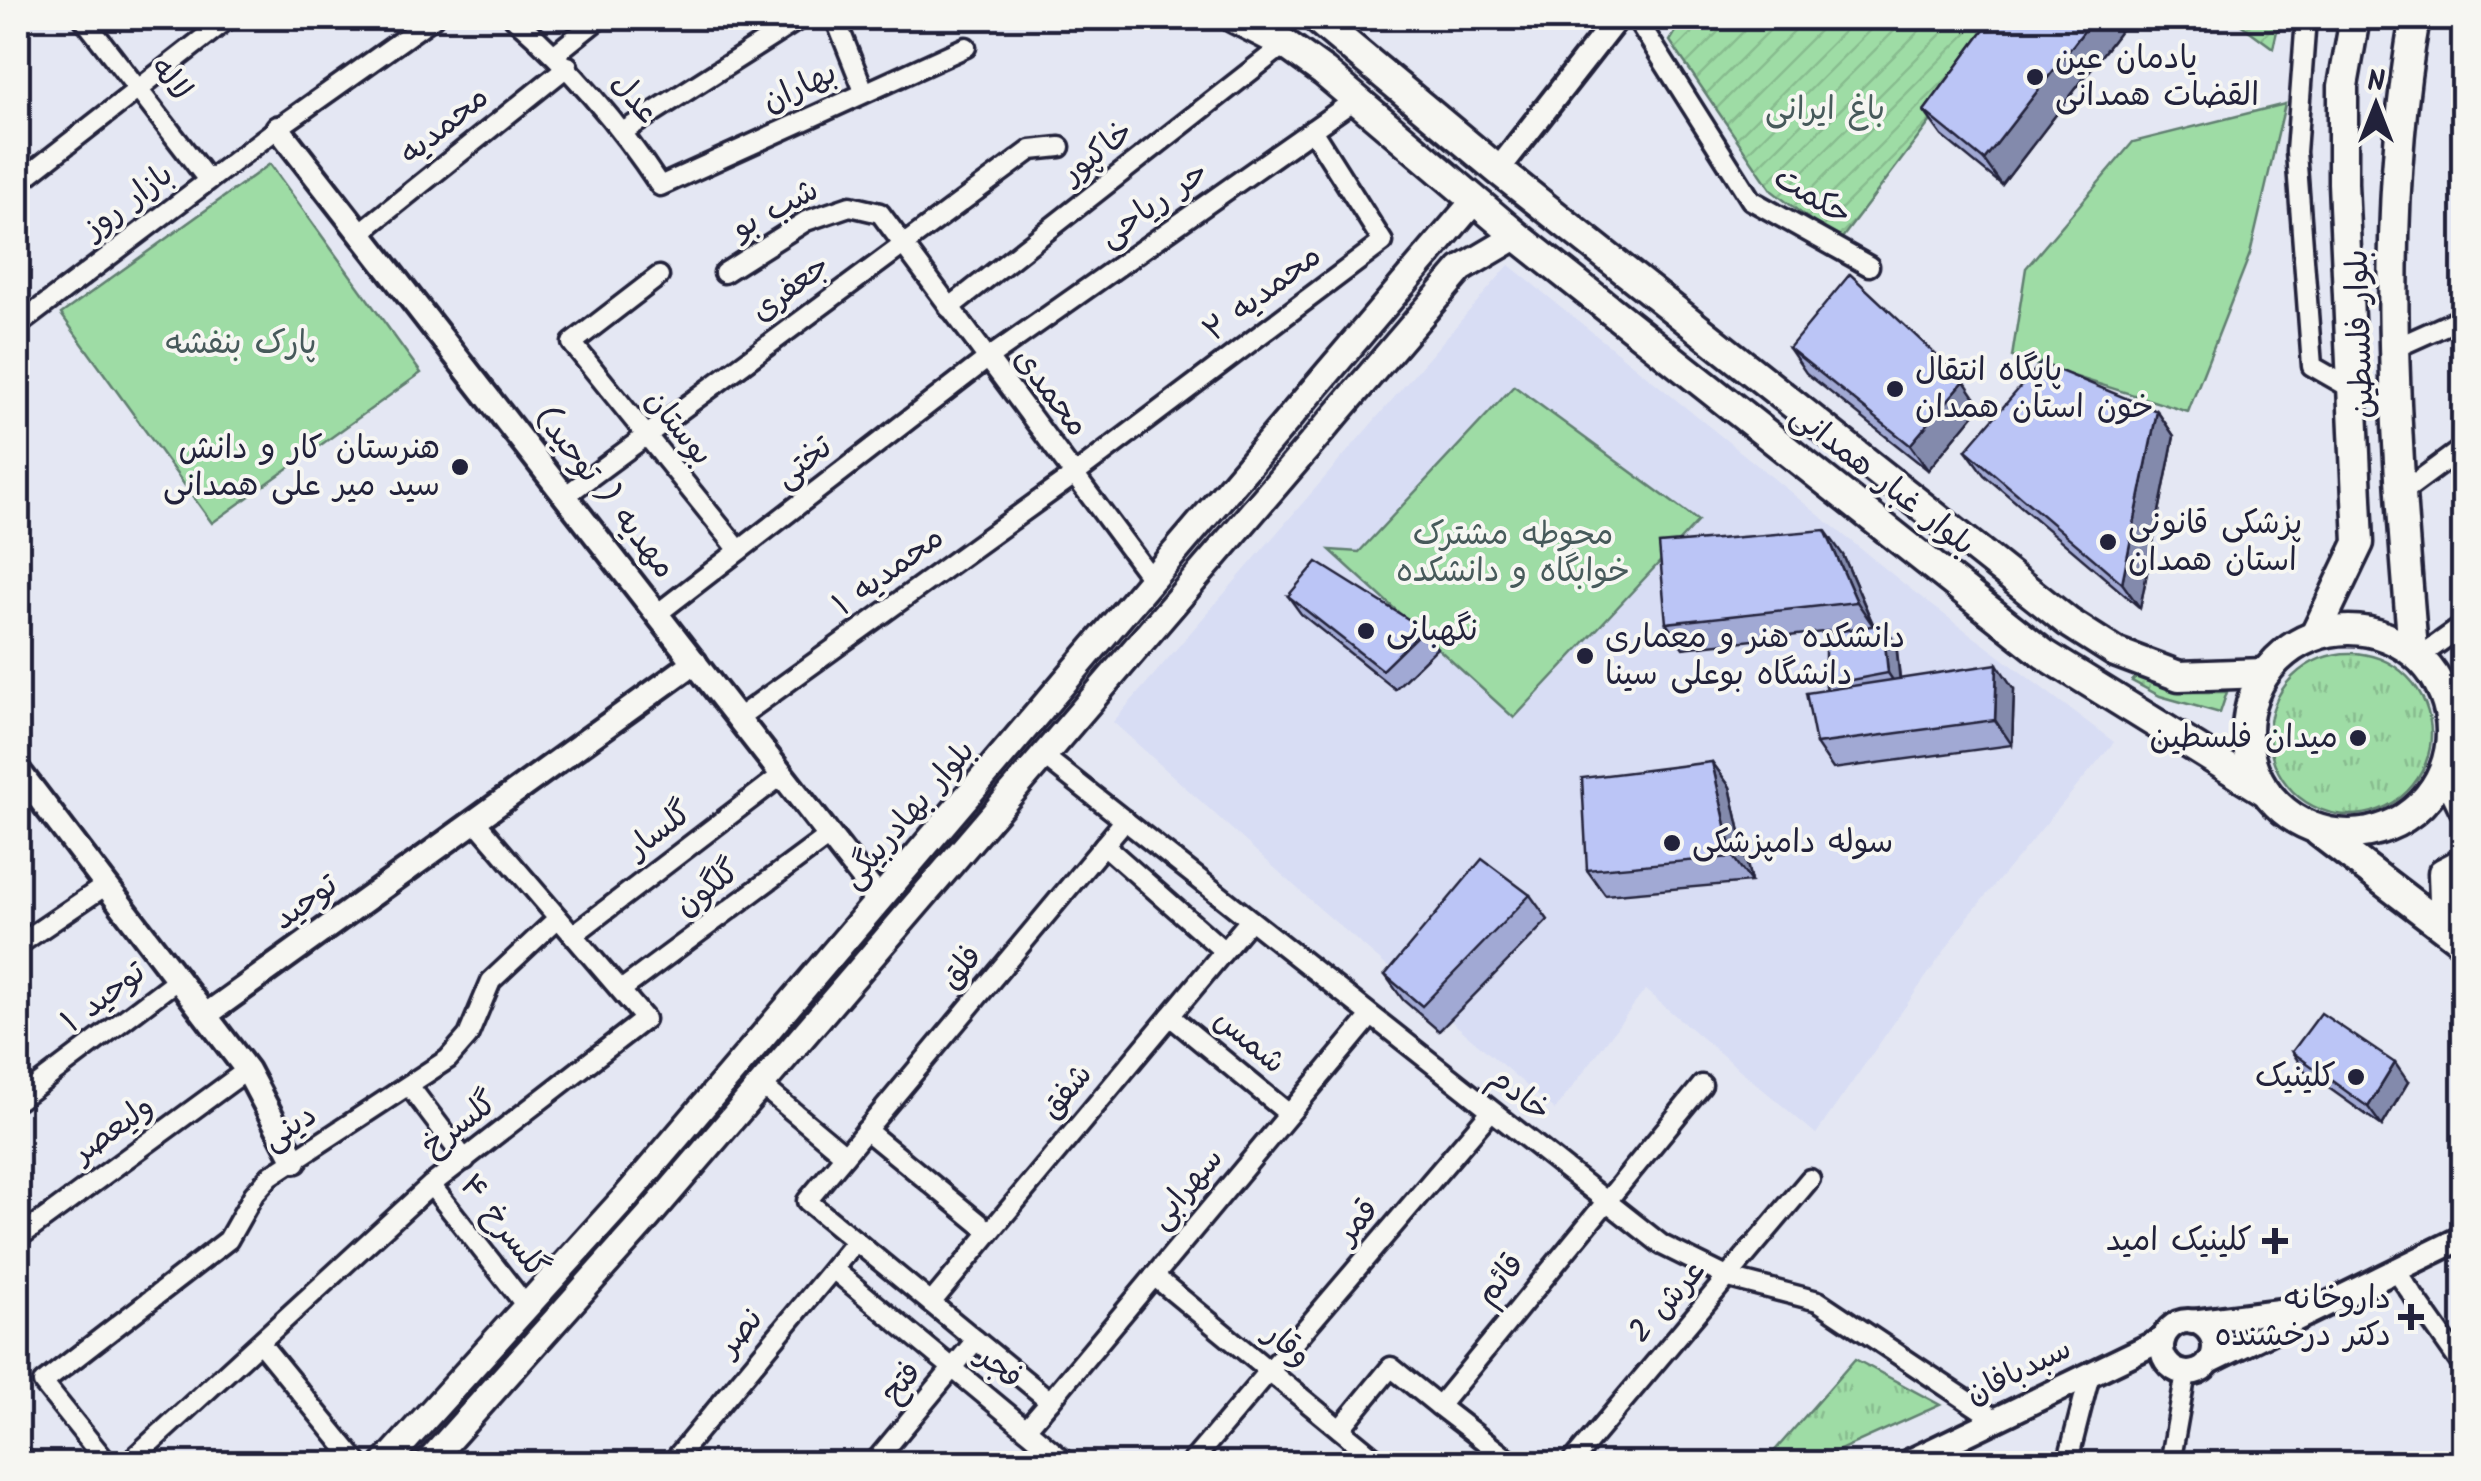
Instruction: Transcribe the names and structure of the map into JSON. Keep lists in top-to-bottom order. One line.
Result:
{"streets":{"main road":["بلوار فلسطین","بلوار غبار همدانی","بلوار بهادربیگی"],"street":["لاله","بهاران","عدل","محمدیه","خاکپور","حکمت","بازار روز","حر ریاحی","شب بو","جعفری","محمدیه ۲","محمدی","بوستان","تختی","مهدیه ( توحید)","محمدیه ۱","گلسار","گلگون","توحید","فلق","توحید ۱","شمس","شفق","خادم","گلسرخ","دینی","ولیعصر","سهرابی","قمر","گلسرخ ۴","قائم","عرش 2","نصر","وقار","فجر","سبدبافان","فتح"]},"crossings":[["لاله","بازار روز"],["بهاران","عدل"],["عدل","محمدیه"],["محمدیه","مهدیه ( توحید)"],["خاکپور","محمدی"],["خاکپور","بلوار غبار همدانی"],["بازار روز","مهدیه ( توحید)"],["حر ریاحی","محمدیه ۲"],["حر ریاحی","محمدی"],["حر ریاحی","تختی"],["حر ریاحی","بلوار غبار همدانی"],["شب بو","جعفری"],["شب بو","محمدی"],["جعفری","محمدی"],["جعفری","بوستان"],["جعفری","مهدیه ( توحید)"],["محمدیه ۲","محمدی"],["محمدیه ۲","محمدیه ۱"],["بلوار فلسطین","بلوار غبار همدانی"],["محمدی","تختی"],["محمدی","محمدیه ۱"],["محمدی","بلوار بهادربیگی"],["بوستان","تختی"],["تختی","مهدیه ( توحید)"],["بلوار غبار همدانی","بلوار بهادربیگی"],["مهدیه ( توحید)","محمدیه ۱"],["مهدیه ( توحید)","بلوار بهادربیگی"],["مهدیه ( توحید)","گلسار"],["مهدیه ( توحید)","گلگون"],["مهدیه ( توحید)","توحید"],["بلوار بهادربیگی","خادم"],["بلوار بهادربیگی","گلسرخ ۴"],["گلسار","گلسرخ"],["گلگون","گلسرخ"],["توحید","گلسرخ"],["فلق","خادم"],["فلق","نصر"],["فلق","فجر"],["شمس","شفق"],["شمس","سهرابی"],["شفق","خادم"],["شفق","فجر"],["خادم","سهرابی"],["خادم","قمر"],["خادم","قائم"],["خادم","عرش 2"],["خادم","سبدبافان"],["گلسرخ","دینی"],["گلسرخ","گلسرخ ۴"],["سهرابی","وقار"],["سهرابی","فجر"],["قمر","وقار"],["نصر","فجر"],["فجر","فتح"]],"parks":["باغ ایرانی","پارک بنفشه","محوطه مشترک خوابگاه و دانشکده"],"places":{"other":["یادمان عین القضات همدانی","پایگاه انتقال خون استان همدان","هنرستان کار و دانش سید میر علی همدانی","پزشکی قانونی استان همدان","نگهبانی","دانشکده هنر و معماری دانشگاه بوعلی سینا","میدان فلسطین","سوله دامپزشکی","کلینیک"],"health":["کلینیک امید","داروخانه دکتر درخشنده"]},"north":"top"}
